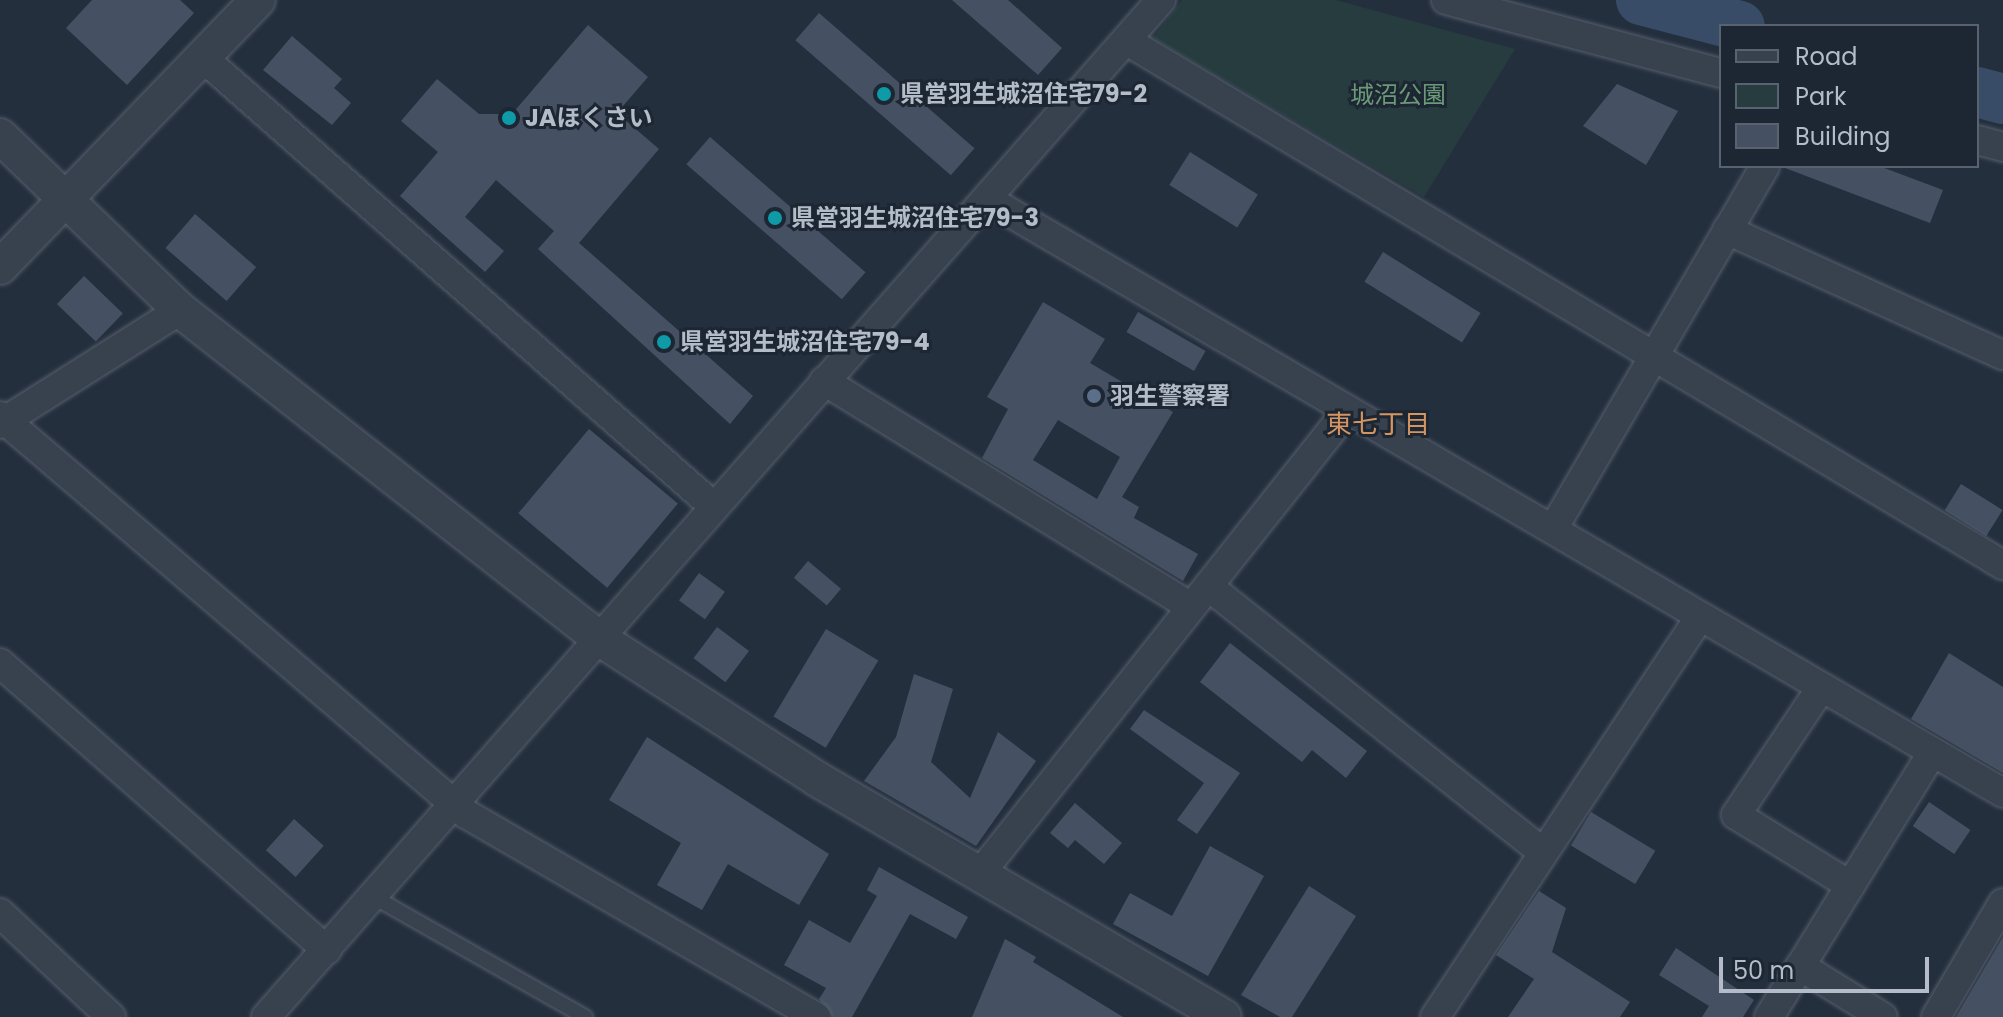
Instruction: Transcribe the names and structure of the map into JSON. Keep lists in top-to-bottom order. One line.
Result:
{"districts":["東七丁目"],"parks":["城沼公園"],"places":["県営羽生城沼住宅79-2","JAほくさい","県営羽生城沼住宅79-3","県営羽生城沼住宅79-4","羽生警察署"],"legend":["Road","Park","Building"],"scale_bar":"50 m"}
